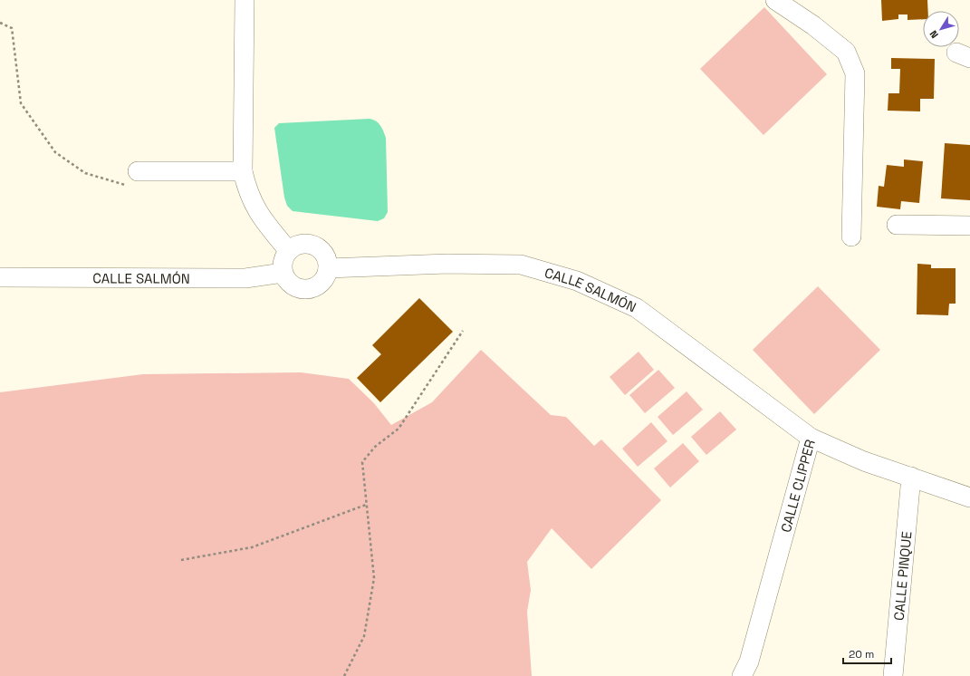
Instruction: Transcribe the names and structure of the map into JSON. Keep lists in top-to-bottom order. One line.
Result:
{"streets":{"street":["CALLE SALMÓN","CALLE CLIPPER","CALLE PINQUE"]},"crossings":[["CALLE SALMÓN","CALLE CLIPPER"],["CALLE CLIPPER","CALLE PINQUE"]],"scale_bar":"20 m","north":"bottom left"}
